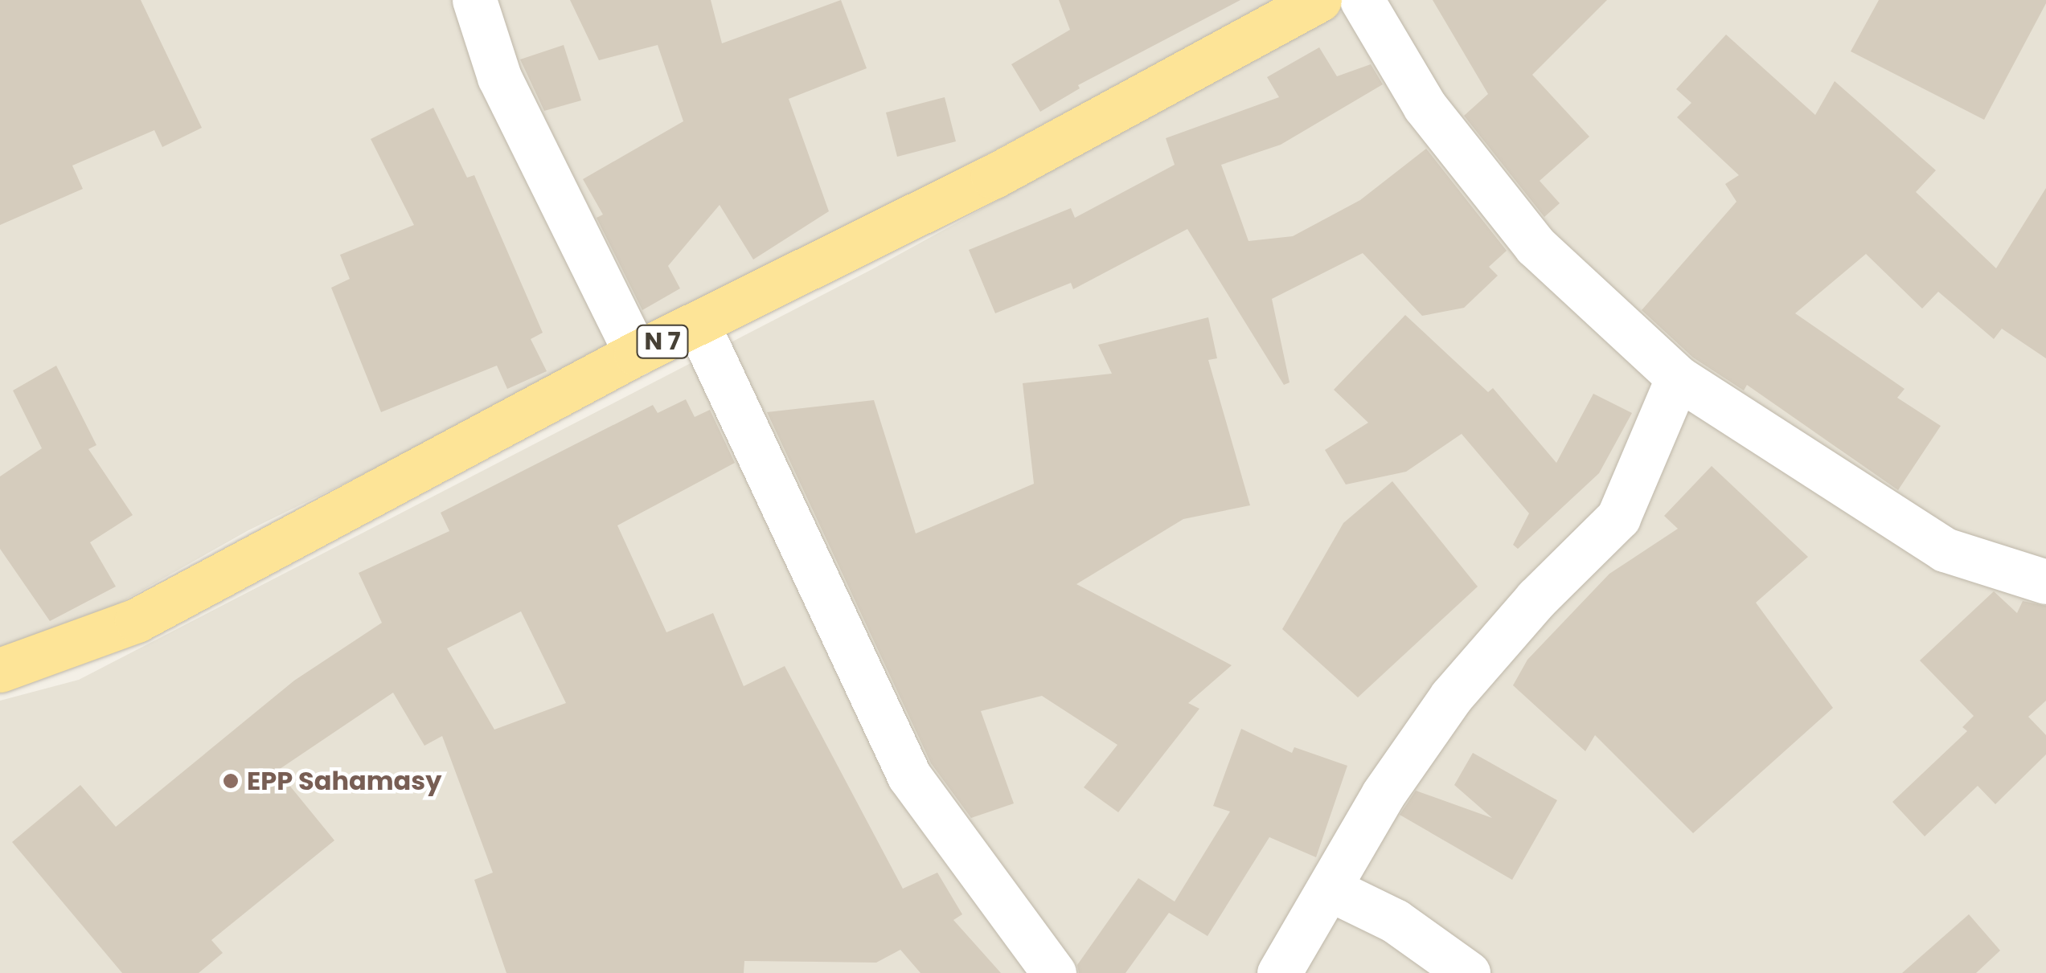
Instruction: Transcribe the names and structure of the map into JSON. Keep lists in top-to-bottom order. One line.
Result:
{"streets":{"main road":["N 7"]},"places":["EPP Sahamasy"]}
